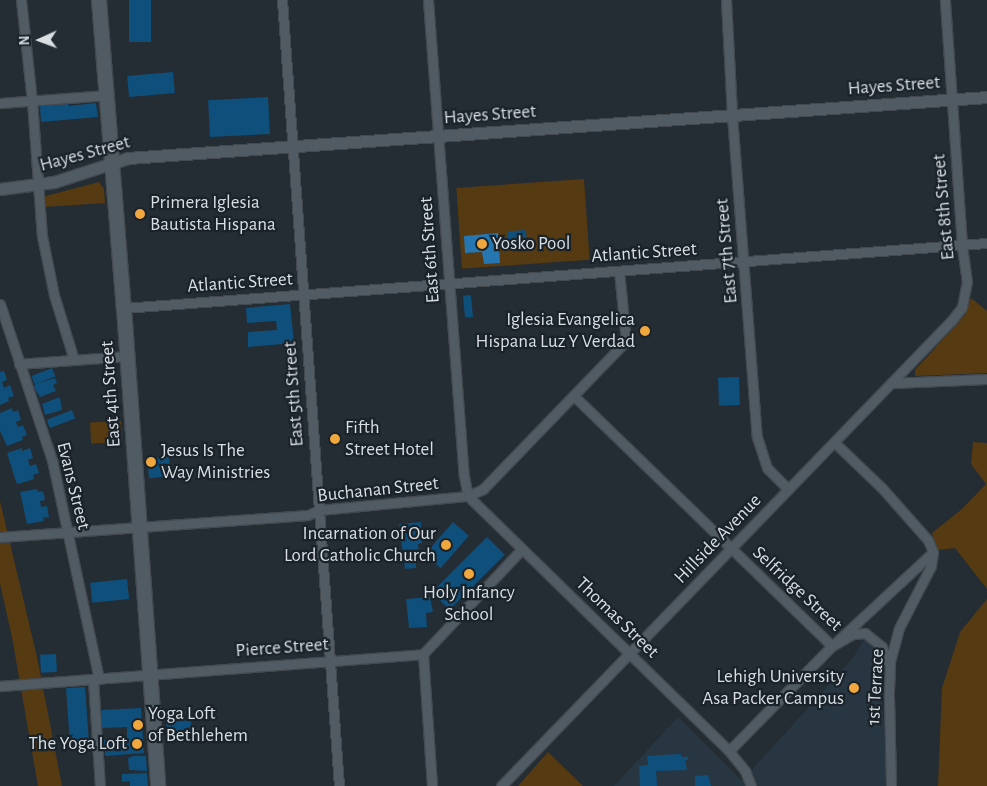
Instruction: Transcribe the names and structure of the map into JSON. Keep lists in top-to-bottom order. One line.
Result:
{"streets":{"main road":["East 4th Street"],"street":["Hayes Street","East 8th Street","East 6th Street","East 7th Street","Atlantic Street","East 5th Street","Evans Street","Buchanan Street","Hillside Avenue","Selfridge Street","Thomas Street","Pierce Street","1st Terrace"]},"crossings":[["Hayes Street","East 8th Street"],["Hayes Street","East 6th Street"],["Hayes Street","East 7th Street"],["Hayes Street","East 4th Street"],["Hayes Street","East 5th Street"],["East 8th Street","Atlantic Street"],["East 8th Street","Hillside Avenue"],["East 6th Street","Atlantic Street"],["East 6th Street","Buchanan Street"],["East 6th Street","Thomas Street"],["East 7th Street","Atlantic Street"],["East 7th Street","Hillside Avenue"],["Atlantic Street","East 4th Street"],["Atlantic Street","East 5th Street"],["Atlantic Street","Buchanan Street"],["East 4th Street","Buchanan Street"],["East 4th Street","Pierce Street"],["East 5th Street","Buchanan Street"],["East 5th Street","Pierce Street"],["Evans Street","Buchanan Street"],["Evans Street","Pierce Street"],["Buchanan Street","Selfridge Street"],["Buchanan Street","Thomas Street"],["Hillside Avenue","Selfridge Street"],["Hillside Avenue","Thomas Street"],["Selfridge Street","1st Terrace"]],"places":["Primera Iglesia Bautista Hispana","Yosko Pool","Iglesia Evangelica Hispana Luz Y Verdad","Fifth Street Hotel","Jesus Is The Way Ministries","Incarnation of Our Lord Catholic Church","Holy Infancy School","Lehigh University Asa Packer Campus","Yoga Loft of Bethlehem","The Yoga Loft"],"north":"left"}
